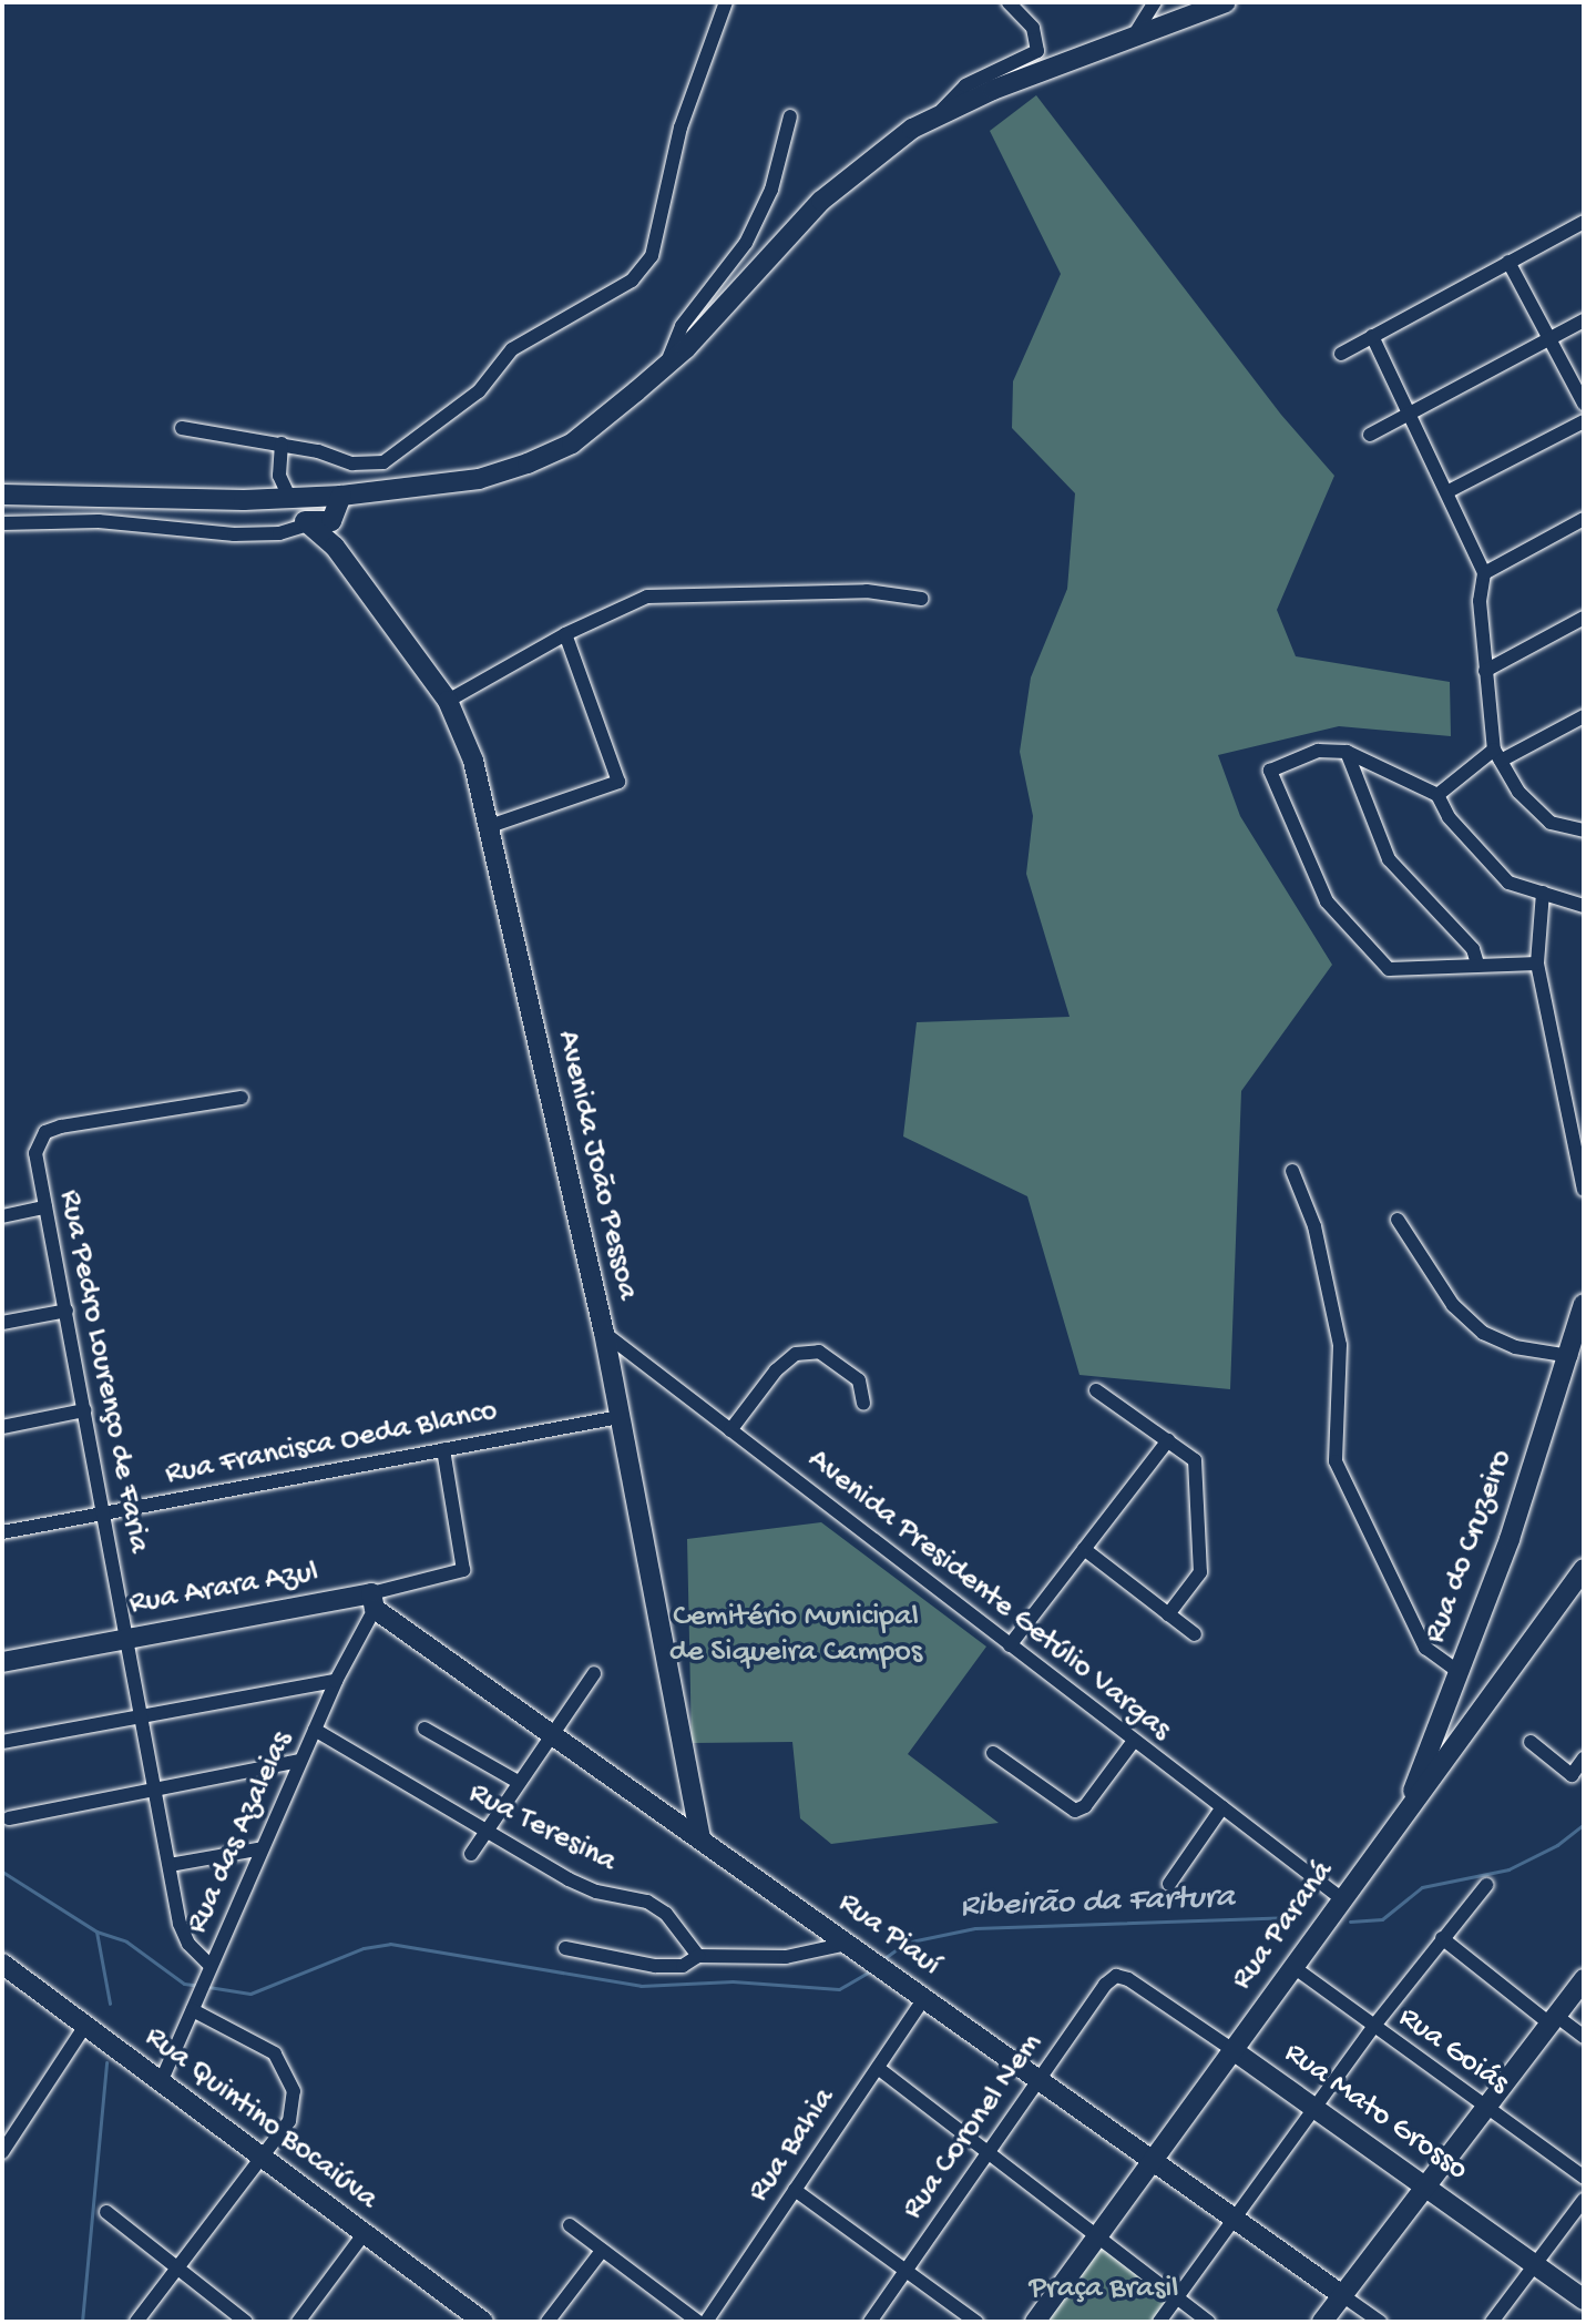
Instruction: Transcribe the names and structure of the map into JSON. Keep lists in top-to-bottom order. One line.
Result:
{"streets":{"street":["Avenida João Pessoa","Rua Pedro Lourenço de Faria","Rua Francisca Oeda Blanco","Rua do Cruzeiro","Rua Arara Azul","Avenida Presidente Getúlio Vargas","Rua Teresina","Rua das Azaleias","Rua Paraná","Rua Piauí","Rua Goiás","Rua Mato Grosso","Rua Quintino Bocaiúva","Rua Coronel Nem","Rua Bahia"]},"crossings":[["Avenida João Pessoa","Rua Francisca Oeda Blanco"],["Avenida João Pessoa","Avenida Presidente Getúlio Vargas"],["Avenida João Pessoa","Rua Piauí"],["Rua Pedro Lourenço de Faria","Rua Francisca Oeda Blanco"],["Rua Pedro Lourenço de Faria","Rua Arara Azul"],["Rua Pedro Lourenço de Faria","Rua das Azaleias"],["Rua Francisca Oeda Blanco","Rua Arara Azul"],["Rua do Cruzeiro","Rua Paraná"],["Rua Arara Azul","Rua das Azaleias"],["Rua Arara Azul","Rua Piauí"],["Avenida Presidente Getúlio Vargas","Rua Paraná"],["Rua Teresina","Rua das Azaleias"],["Rua das Azaleias","Rua Piauí"],["Rua das Azaleias","Rua Quintino Bocaiúva"],["Rua Paraná","Rua Piauí"],["Rua Paraná","Rua Goiás"],["Rua Paraná","Rua Mato Grosso"],["Rua Piauí","Rua Coronel Nem"],["Rua Piauí","Rua Bahia"],["Rua Mato Grosso","Rua Coronel Nem"]],"water":["Ribeirão da Fartura"],"parks":["Cemitério Municipal de Siqueira Campos","Praça Brasil"]}
